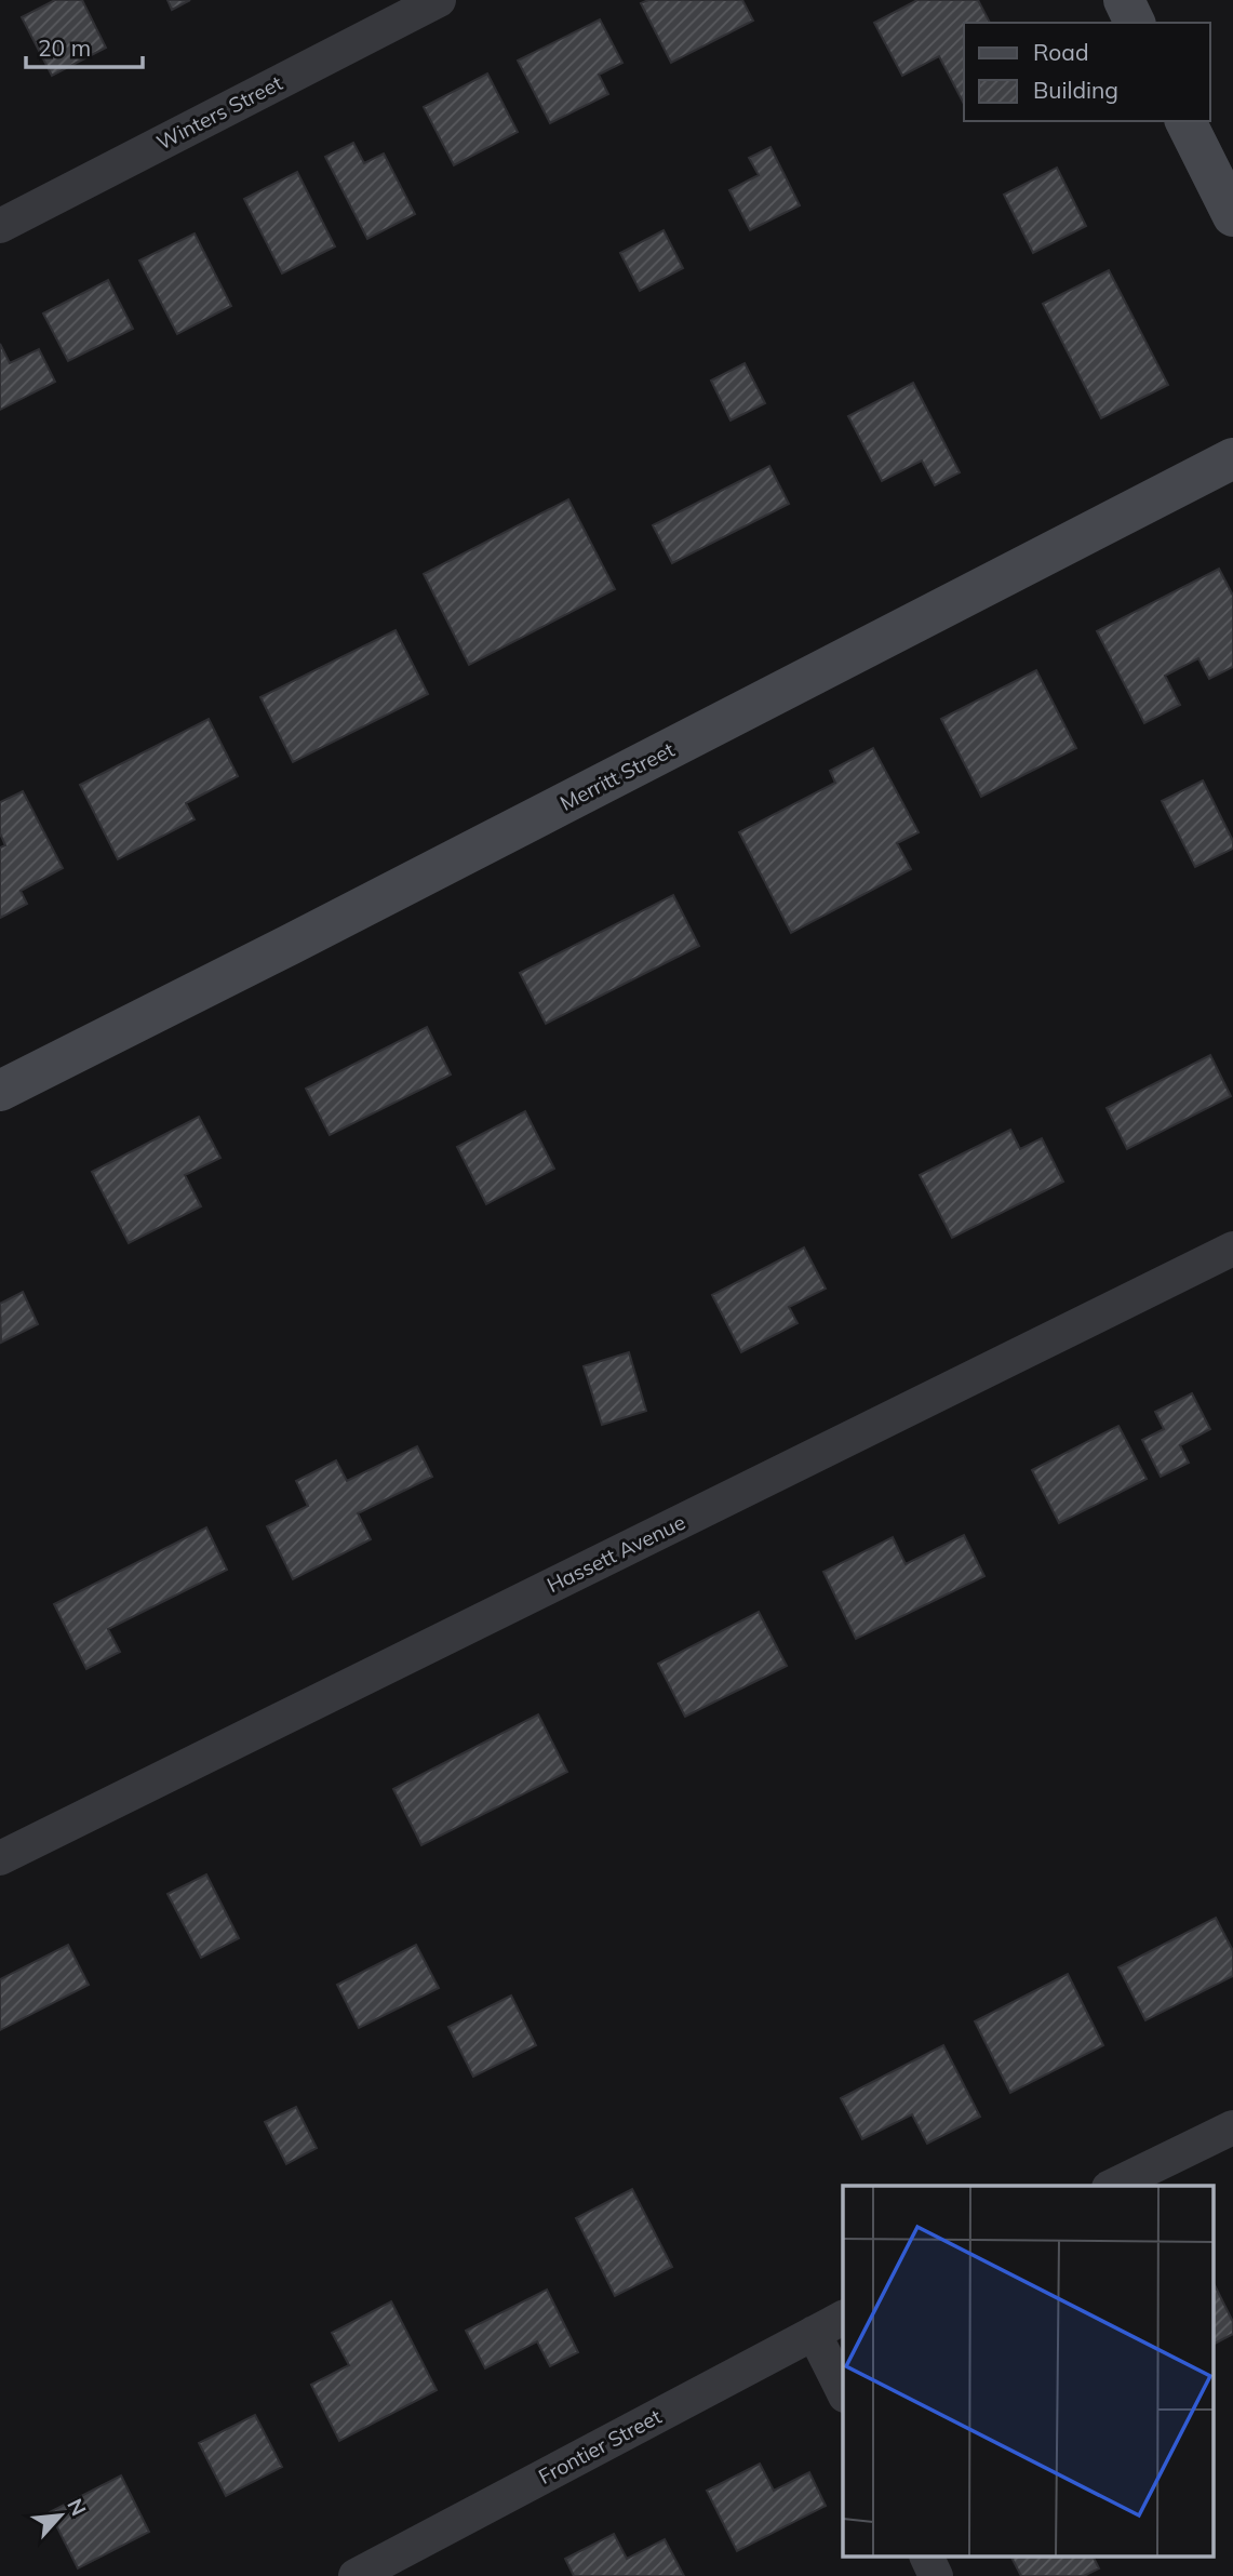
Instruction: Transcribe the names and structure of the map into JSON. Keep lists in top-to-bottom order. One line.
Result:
{"streets":{"street":["Winters Street","Merritt Street","Hassett Avenue","Frontier Street"]},"legend":["Road","Building"],"scale_bar":"20 m","north":"top right"}
